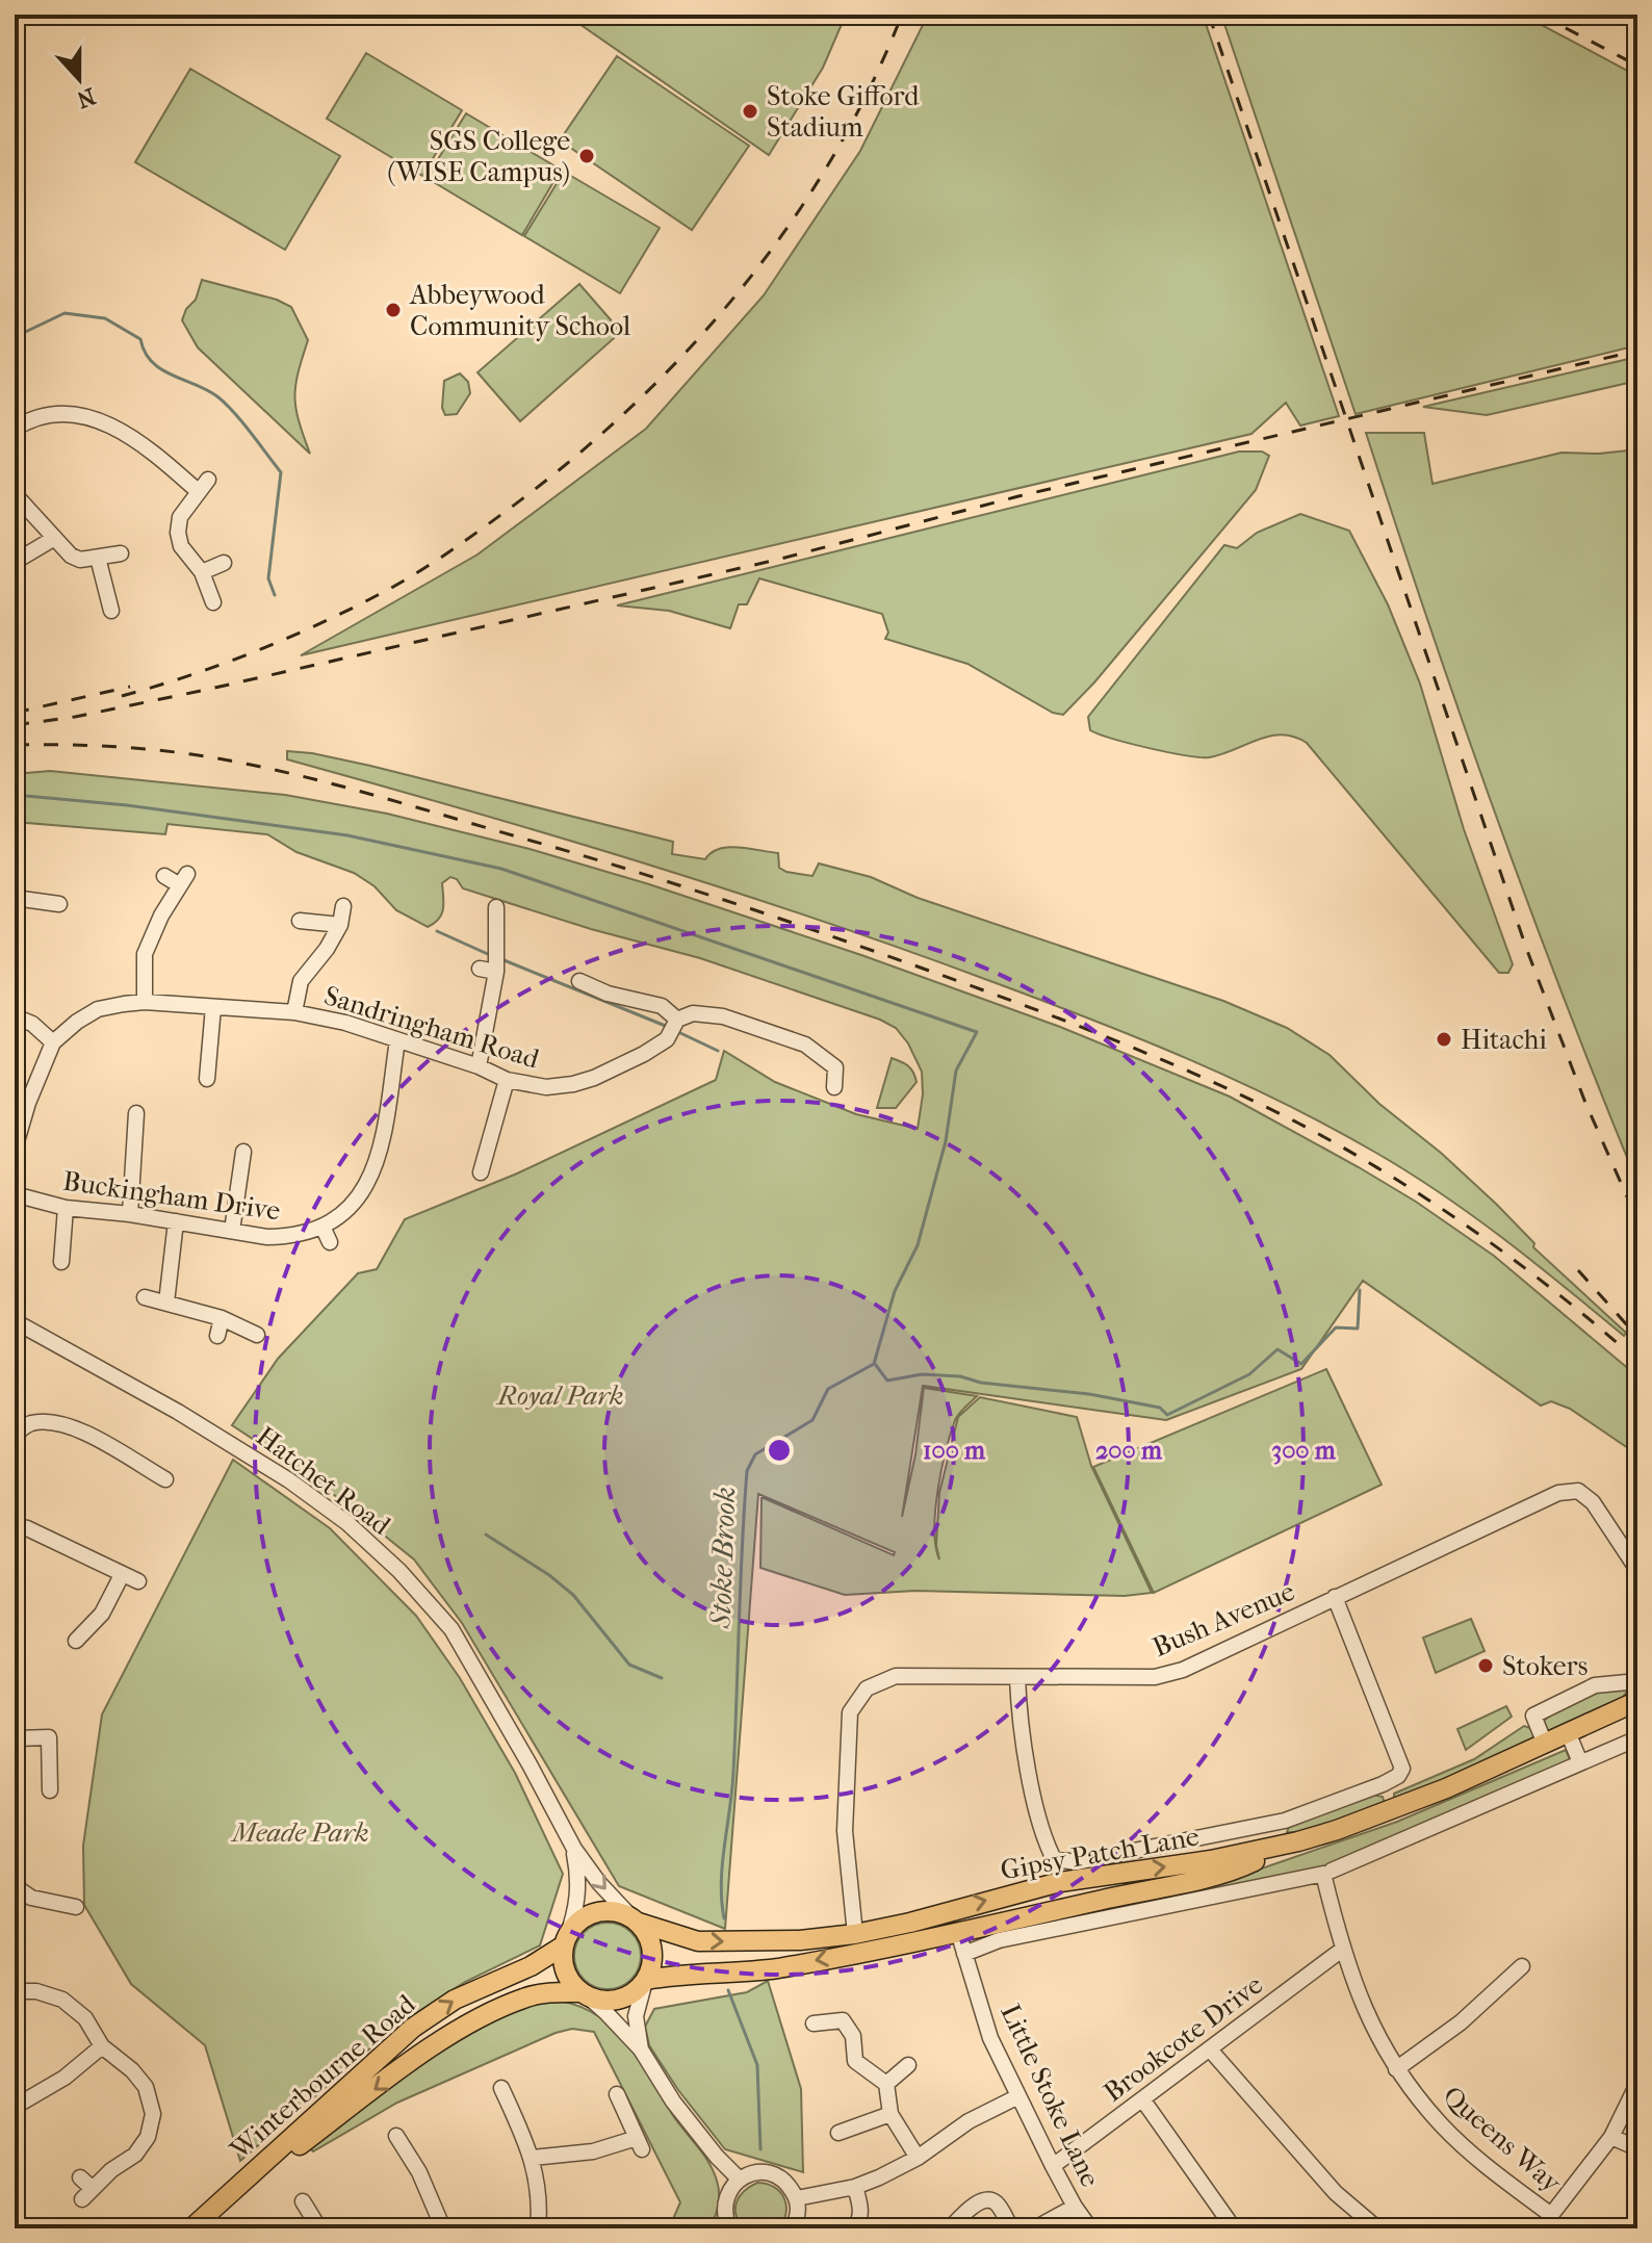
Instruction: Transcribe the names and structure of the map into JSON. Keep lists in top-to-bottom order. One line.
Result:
{"streets":{"main road":["Gipsy Patch Lane","Winterbourne Road"],"street":["Sandringham Road","Buckingham Drive","Hatchet Road","Bush Avenue","Brookcote Drive","Little Stoke Lane","Queens Way"]},"crossings":[["Sandringham Road","Buckingham Drive"],["Hatchet Road","Gipsy Patch Lane"],["Hatchet Road","Winterbourne Road"],["Bush Avenue","Gipsy Patch Lane"],["Gipsy Patch Lane","Winterbourne Road"],["Gipsy Patch Lane","Little Stoke Lane"],["Brookcote Drive","Little Stoke Lane"],["Brookcote Drive","Queens Way"]],"water":["Stoke Brook"],"parks":["Royal Park","Meade Park"],"places":["Stoke Gifford Stadium","SGS College (WISE Campus)","Abbeywood Community School","Hitachi","Stokers"],"north":"bottom","rings":["100 m","200 m","300 m"]}
